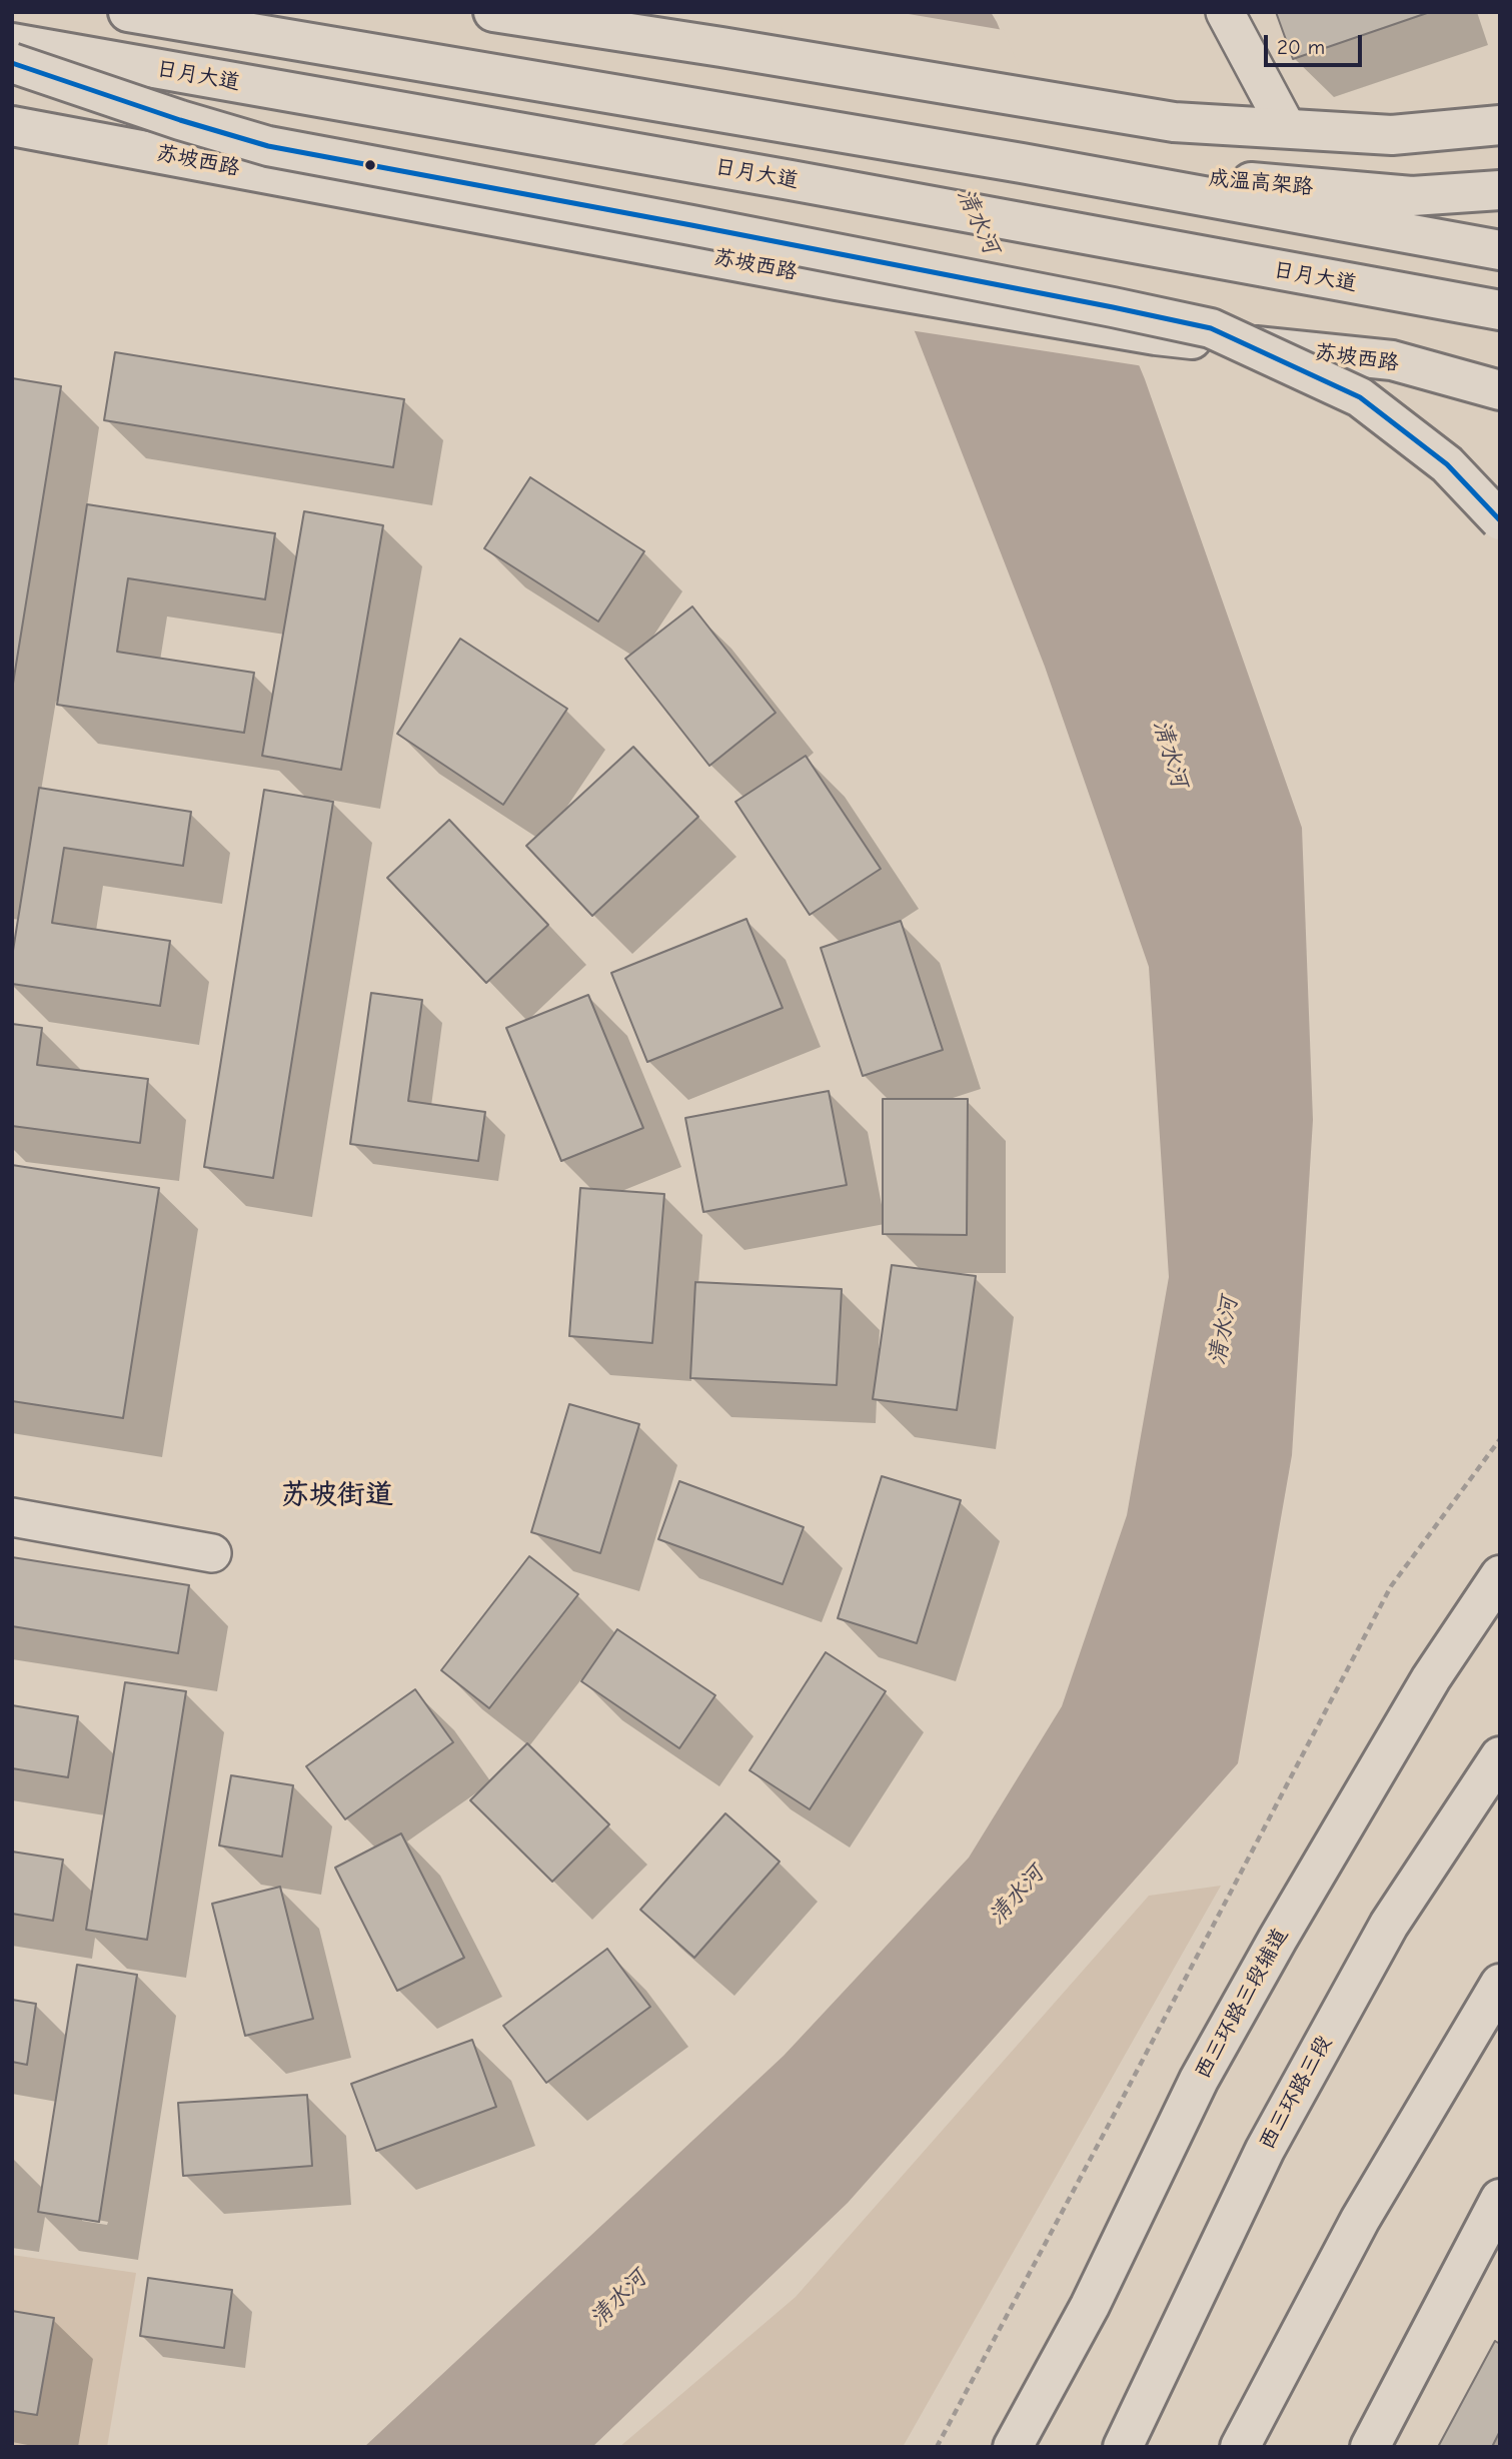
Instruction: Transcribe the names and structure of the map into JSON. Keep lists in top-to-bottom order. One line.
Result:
{"streets":{"main road":["日月大道","苏坡西路","成温高架路","西三环路三段辅道","西三环路三段"]},"districts":["苏坡街道"],"water":["清水河"],"scale_bar":"20 m"}
